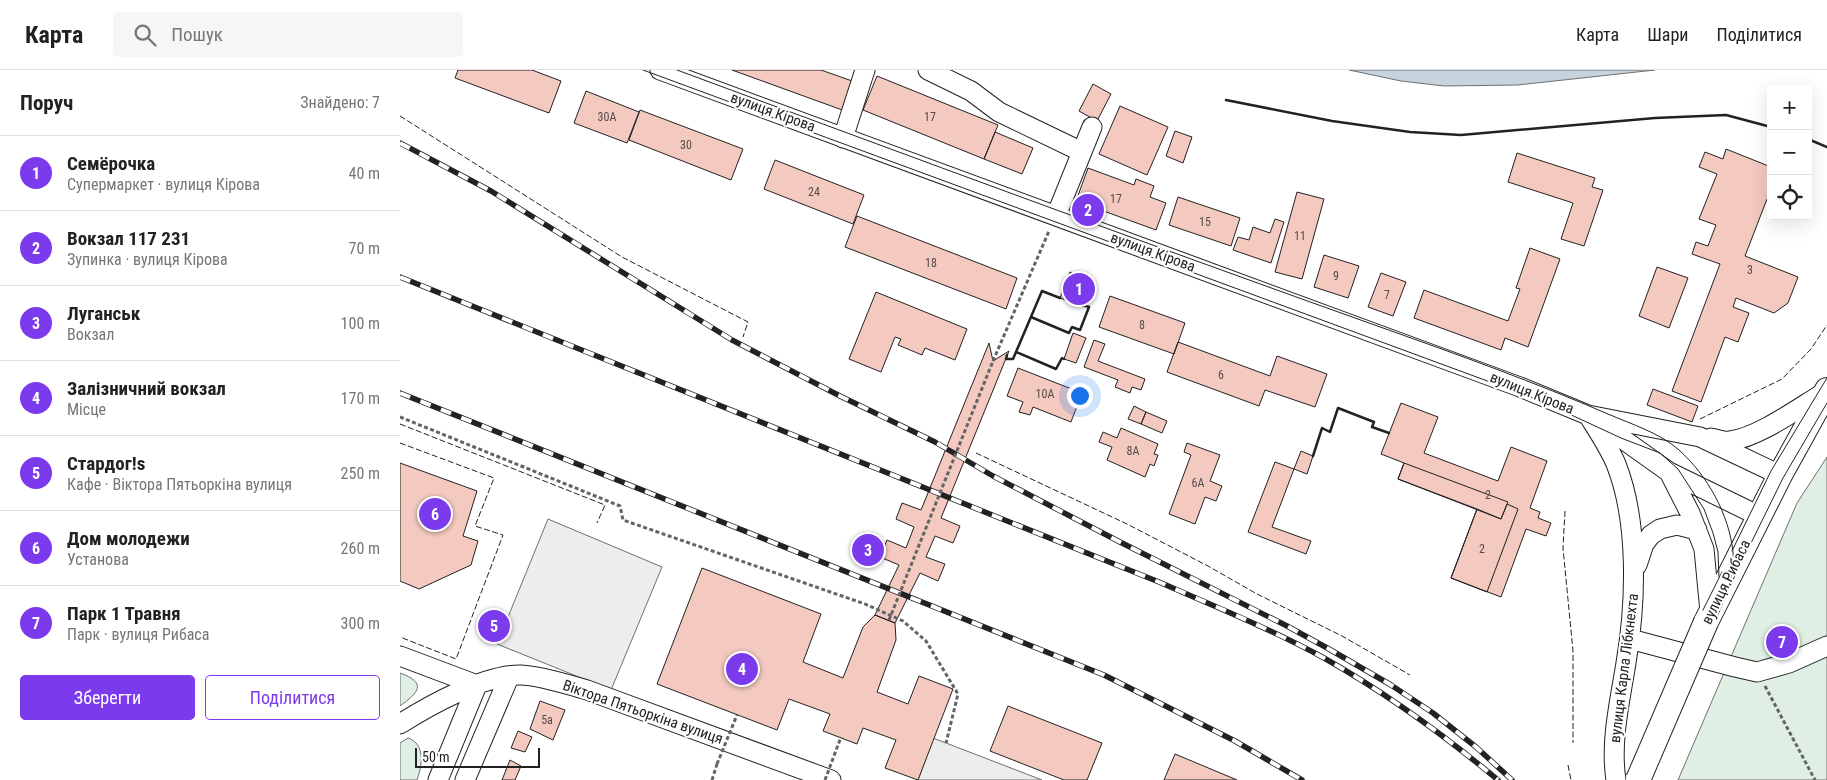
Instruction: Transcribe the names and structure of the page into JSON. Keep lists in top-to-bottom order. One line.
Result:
{"streets":{"main road":["вулиця Рибаса"],"street":["вулиця Кірова","вулиця Карла Лібкнехта","Віктора Пятьоркіна вулиця"]},"crossings":[["вулиця Кірова","вулиця Рибаса"],["вулиця Кірова","вулиця Карла Лібкнехта"]],"house_numbers":["30А","17","30","24","17","15","11","18","3","9","7","8","6","10А","8А","6А","2","2","5а"],"scale_bar":"50 m","page":{"header":"Карта","search":"Пошук","nav":["Карта","Шари","Поділитися"],"heading":["Поруч","Знайдено: 7"],"map_buttons":["+","−"],"list":[{"mark":"1","name":"Семёрочка","note":"Супермаркет · вулиця Кірова","value":"40 m"},{"mark":"2","name":"Вокзал 117 231","note":"Зупинка · вулиця Кірова","value":"70 m"},{"mark":"3","name":"Луганськ","note":"Вокзал","value":"100 m"},{"mark":"4","name":"Залізничний вокзал","note":"Місце","value":"170 m"},{"mark":"5","name":"Стардог!s","note":"Кафе · Віктора Пятьоркіна вулиця","value":"250 m"},{"mark":"6","name":"Дом молодежи","note":"Установа","value":"260 m"},{"mark":"7","name":"Парк 1 Травня","note":"Парк · вулиця Рибаса","value":"300 m"}],"pins":["2","1","6","3","5","7","4"],"buttons":["Зберегти","Поділитися"],"scale":"50 m"}}
